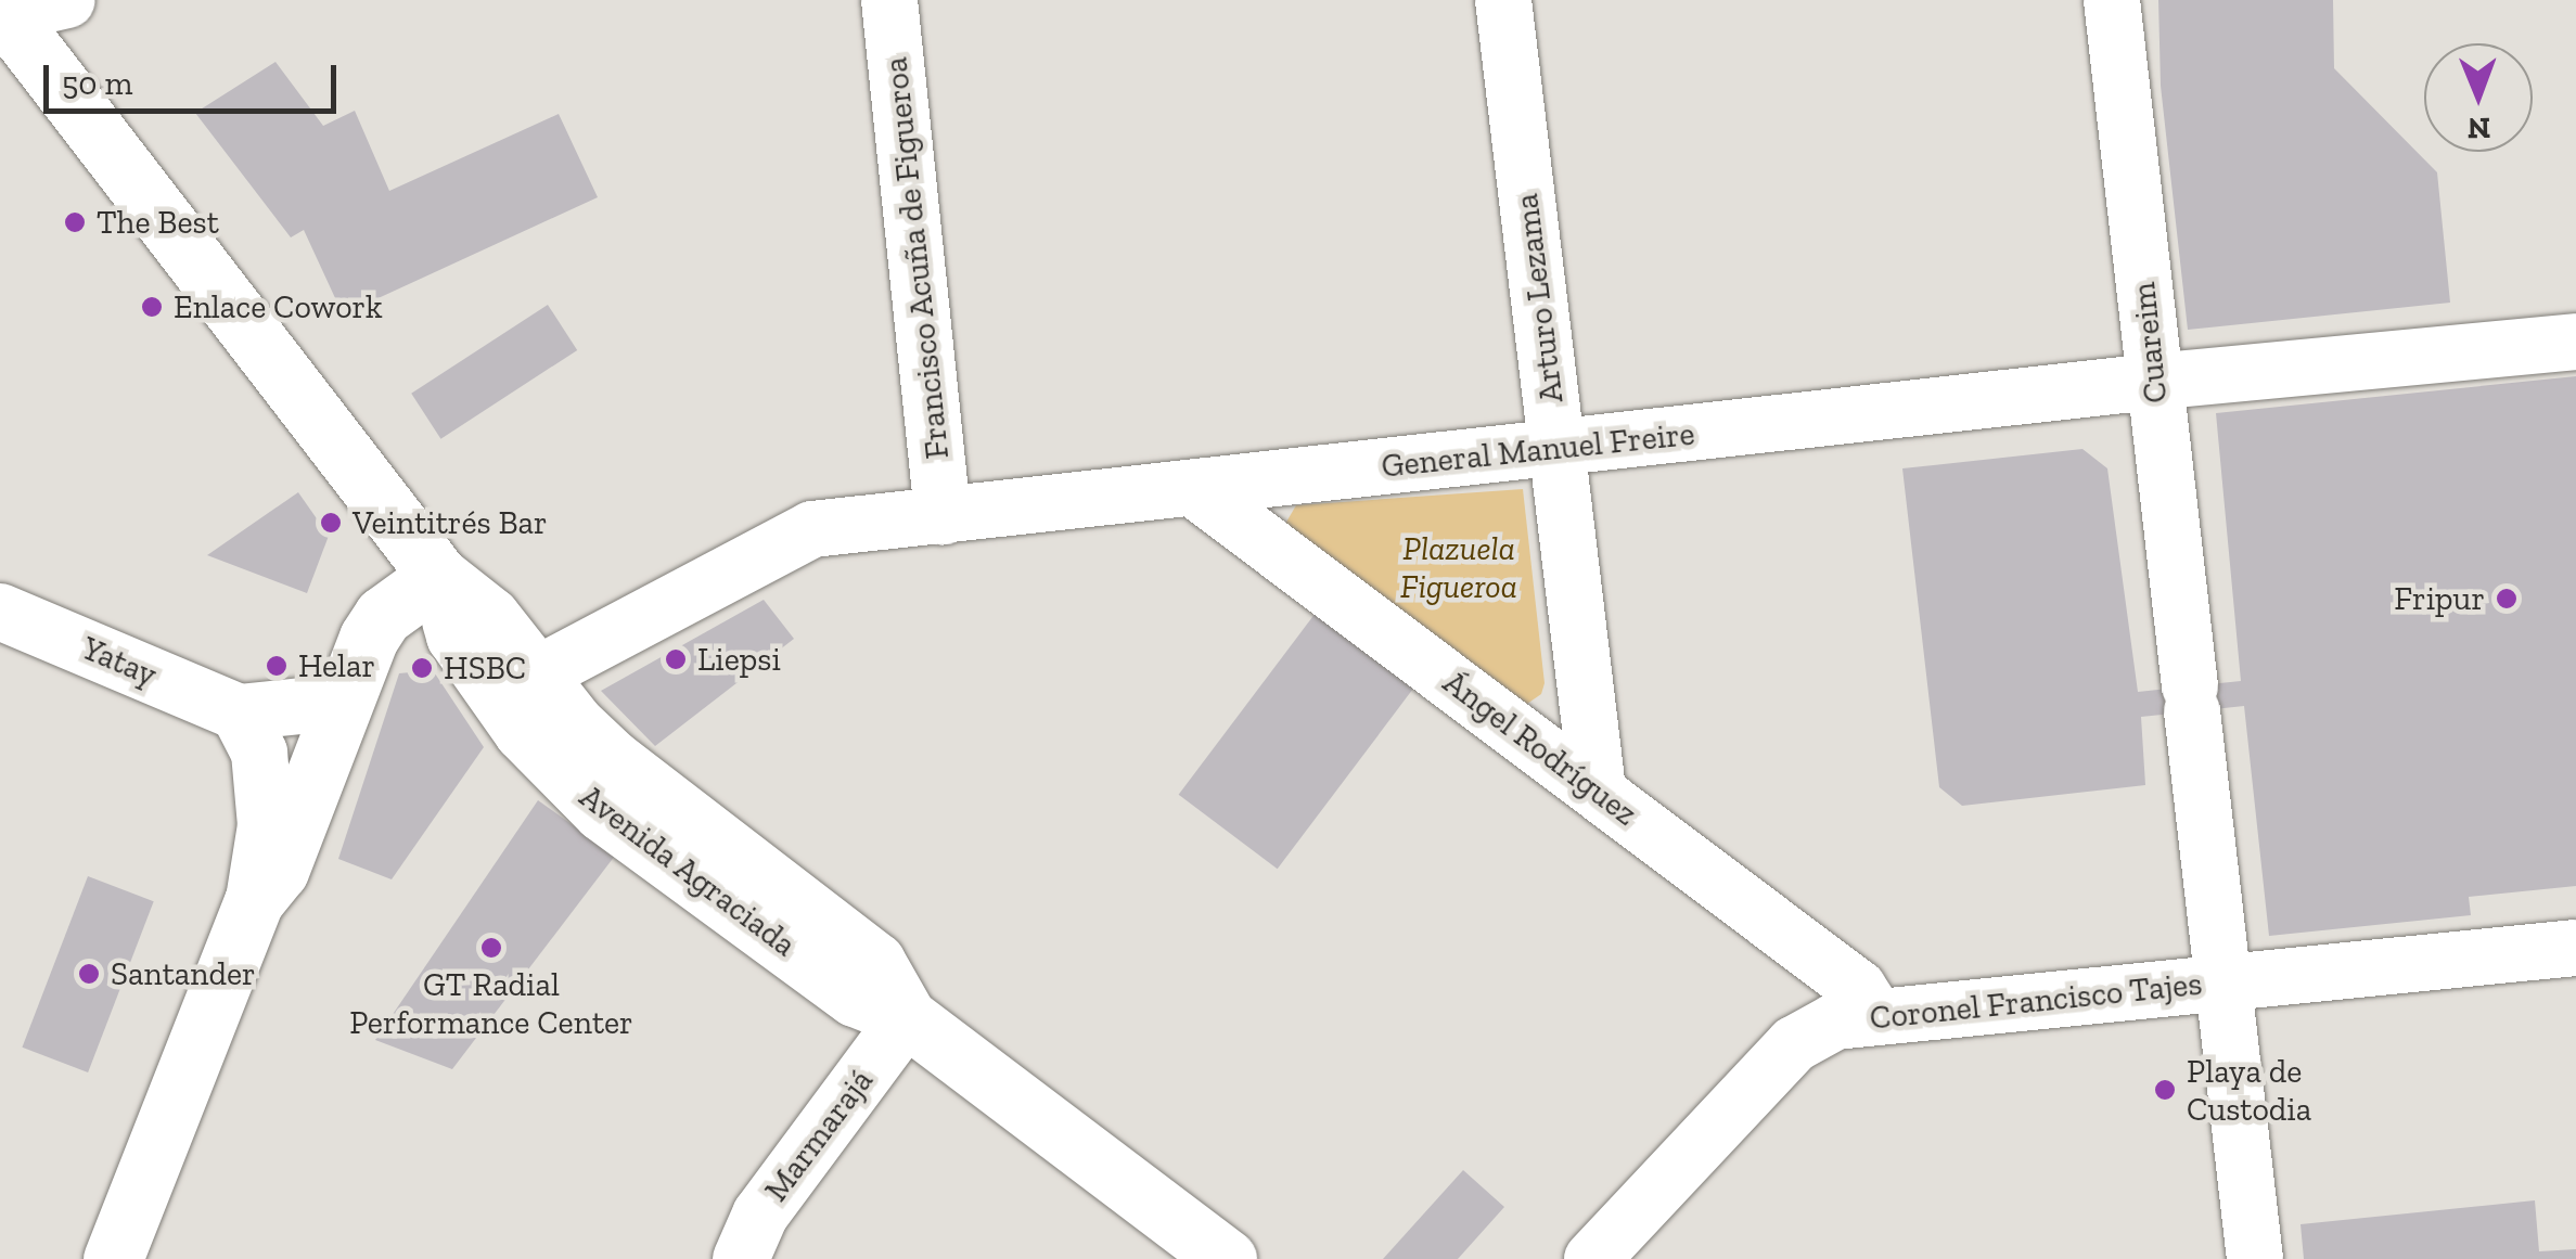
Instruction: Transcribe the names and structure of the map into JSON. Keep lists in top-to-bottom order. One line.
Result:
{"streets":{"main road":["Avenida Agraciada"],"street":["Francisco Acuña de Figueroa","Arturo Lezama","Cuareim","General Manuel Freire","Yatay","Ángel Rodríguez","Coronel Francisco Tajes","Marmarajá"]},"crossings":[["Francisco Acuña de Figueroa","General Manuel Freire"],["Arturo Lezama","General Manuel Freire"],["Arturo Lezama","Ángel Rodríguez"],["Cuareim","General Manuel Freire"],["Cuareim","Coronel Francisco Tajes"],["General Manuel Freire","Ángel Rodríguez"],["General Manuel Freire","Avenida Agraciada"],["Ángel Rodríguez","Coronel Francisco Tajes"],["Avenida Agraciada","Marmarajá"]],"parks":["Plazuela Figueroa"],"places":["The Best","Enlace Cowork","Veintitrés Bar","Fripur","Liepsi","Helar","HSBC","GT Radial Performance Center","Santander","Playa de Custodia"],"scale_bar":"50 m","north":"bottom"}
